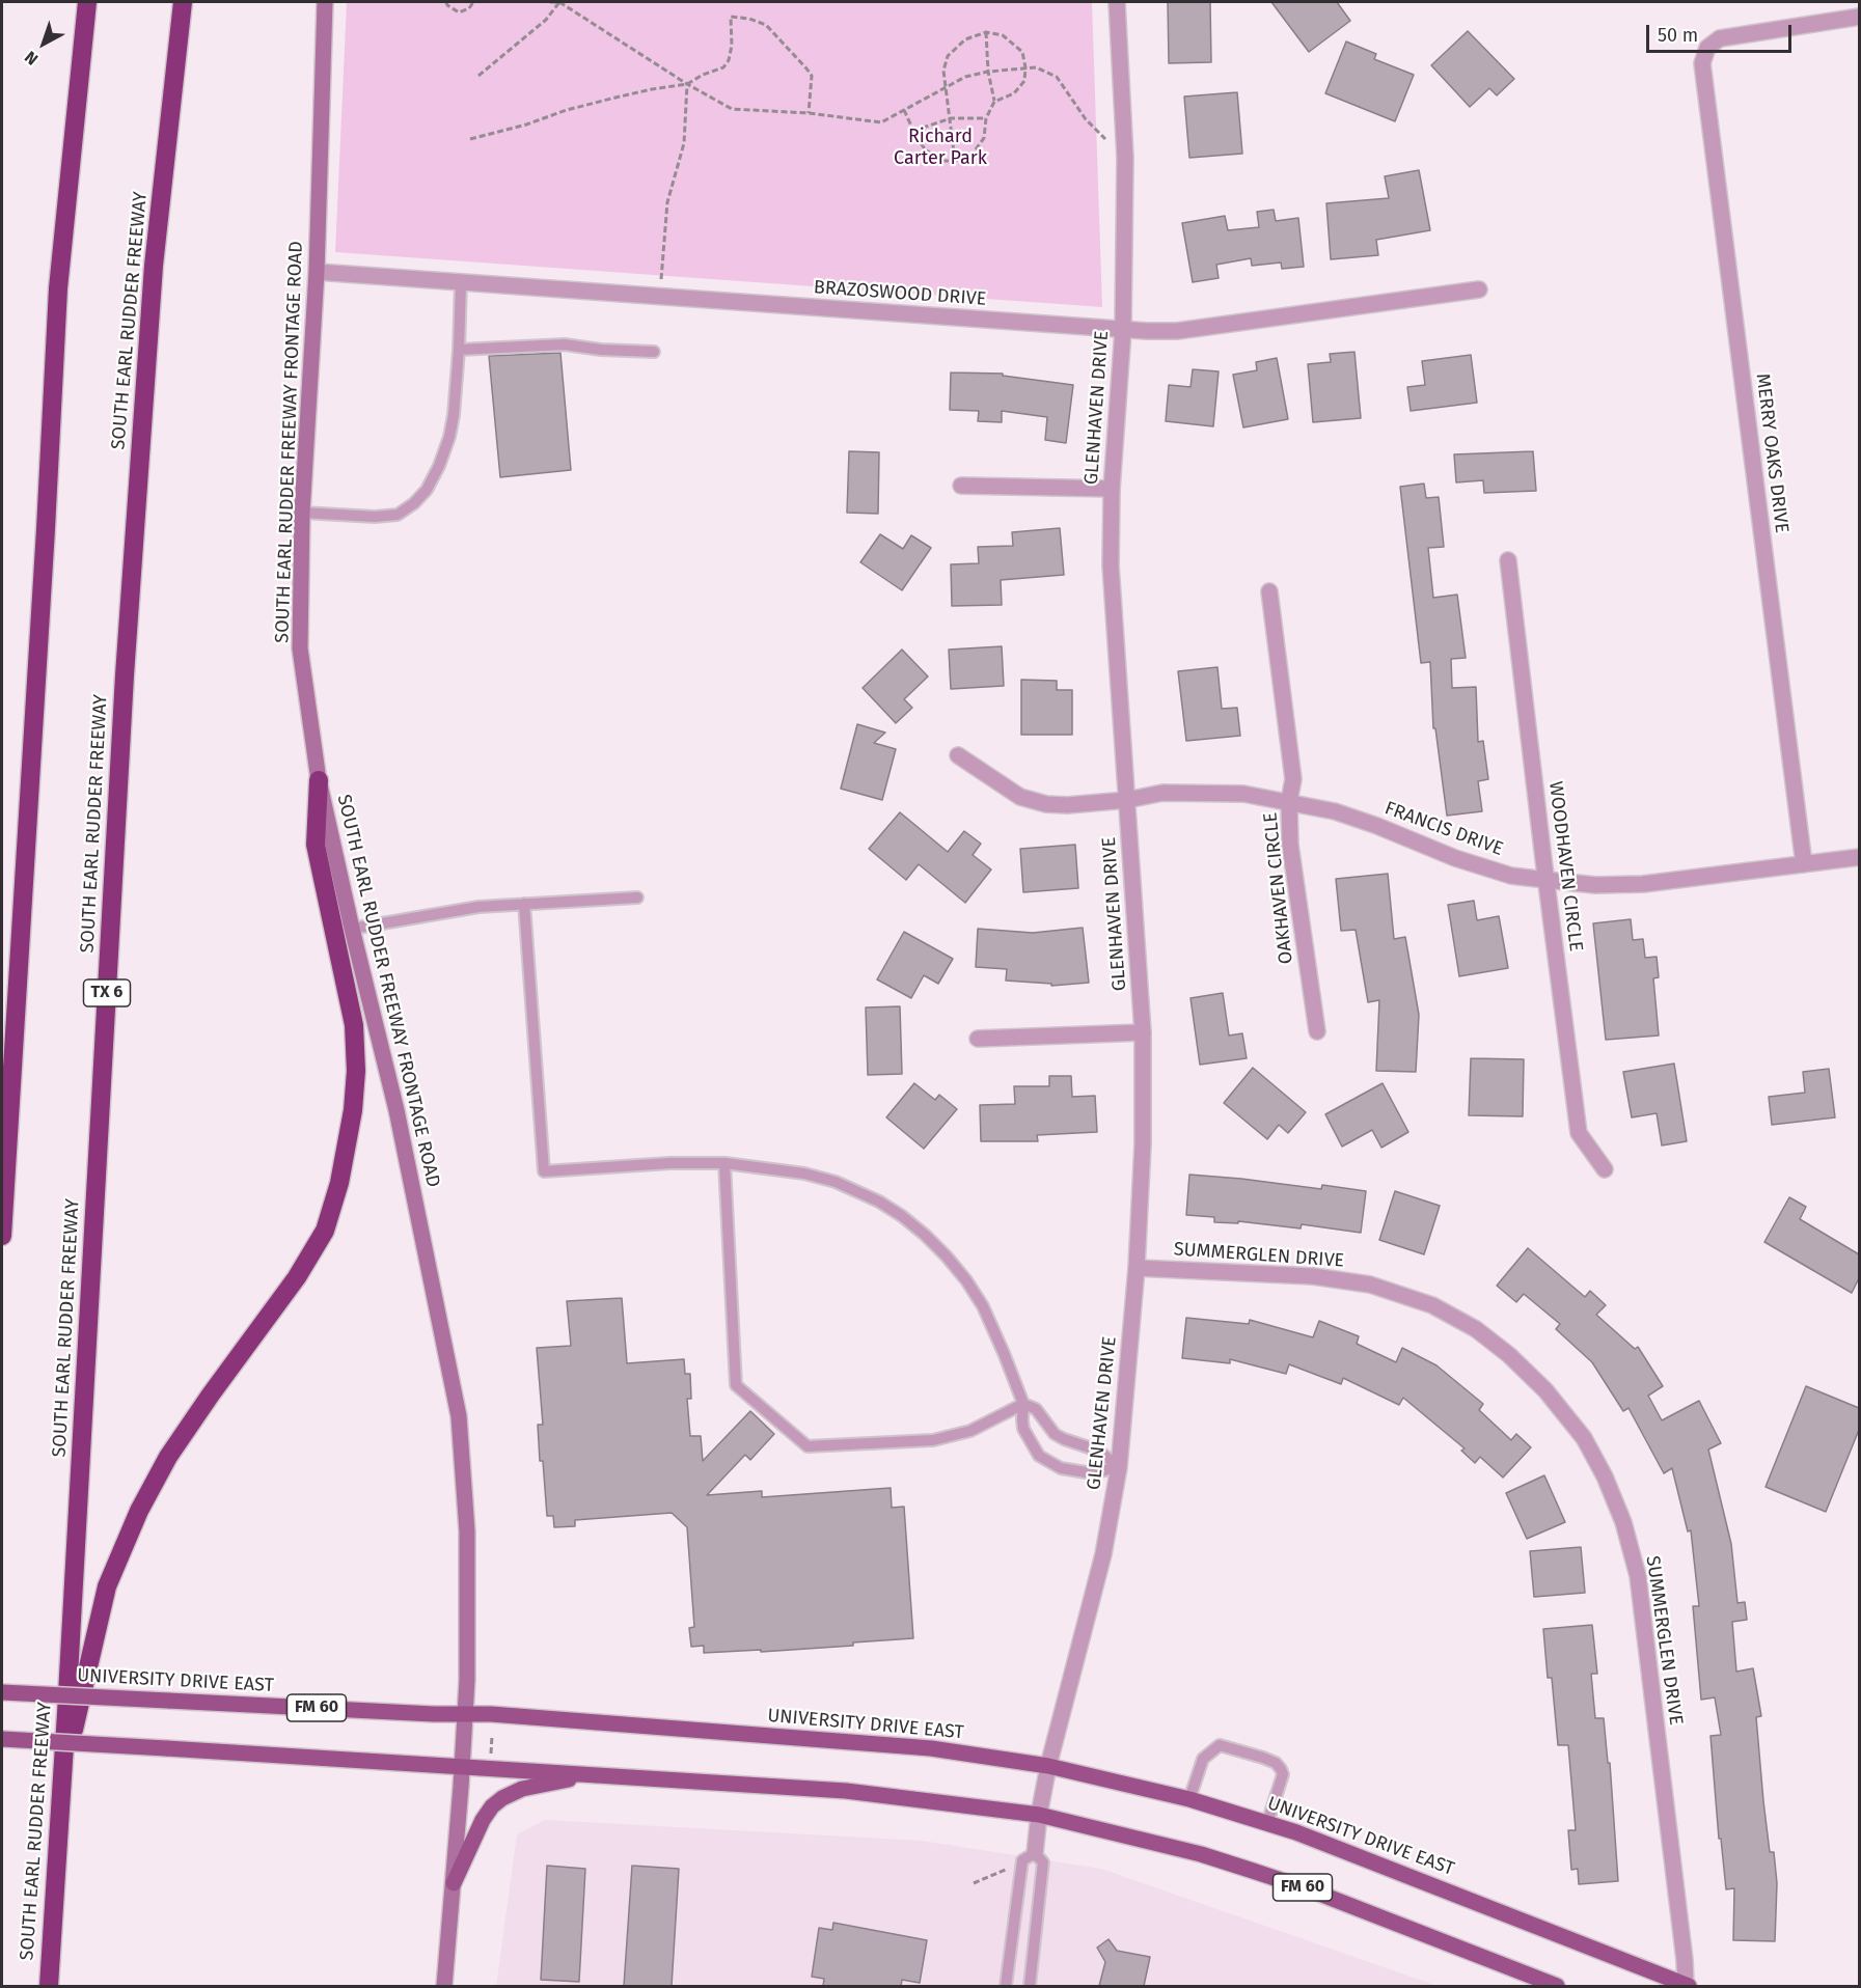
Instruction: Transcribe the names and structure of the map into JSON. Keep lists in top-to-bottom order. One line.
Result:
{"streets":{"highway":["SOUTH EARL RUDDER FREEWAY","TX 6"],"main road":["SOUTH EARL RUDDER FREEWAY FRONTAGE ROAD","UNIVERSITY DRIVE EAST","FM 60"],"street":["BRAZOSWOOD DRIVE","GLENHAVEN DRIVE","MERRY OAKS DRIVE","FRANCIS DRIVE","WOODHAVEN CIRCLE","OAKHAVEN CIRCLE","SUMMERGLEN DRIVE"]},"crossings":[["BRAZOSWOOD DRIVE","GLENHAVEN DRIVE"],["BRAZOSWOOD DRIVE","SOUTH EARL RUDDER FREEWAY FRONTAGE ROAD"],["GLENHAVEN DRIVE","FRANCIS DRIVE"],["GLENHAVEN DRIVE","SUMMERGLEN DRIVE"],["GLENHAVEN DRIVE","UNIVERSITY DRIVE EAST"],["GLENHAVEN DRIVE","FM 60"],["SOUTH EARL RUDDER FREEWAY FRONTAGE ROAD","UNIVERSITY DRIVE EAST"],["SOUTH EARL RUDDER FREEWAY FRONTAGE ROAD","FM 60"],["MERRY OAKS DRIVE","FRANCIS DRIVE"],["FRANCIS DRIVE","WOODHAVEN CIRCLE"],["FRANCIS DRIVE","OAKHAVEN CIRCLE"],["SUMMERGLEN DRIVE","UNIVERSITY DRIVE EAST"]],"parks":["Richard Carter Park"],"scale_bar":"50 m","north":"bottom left"}
